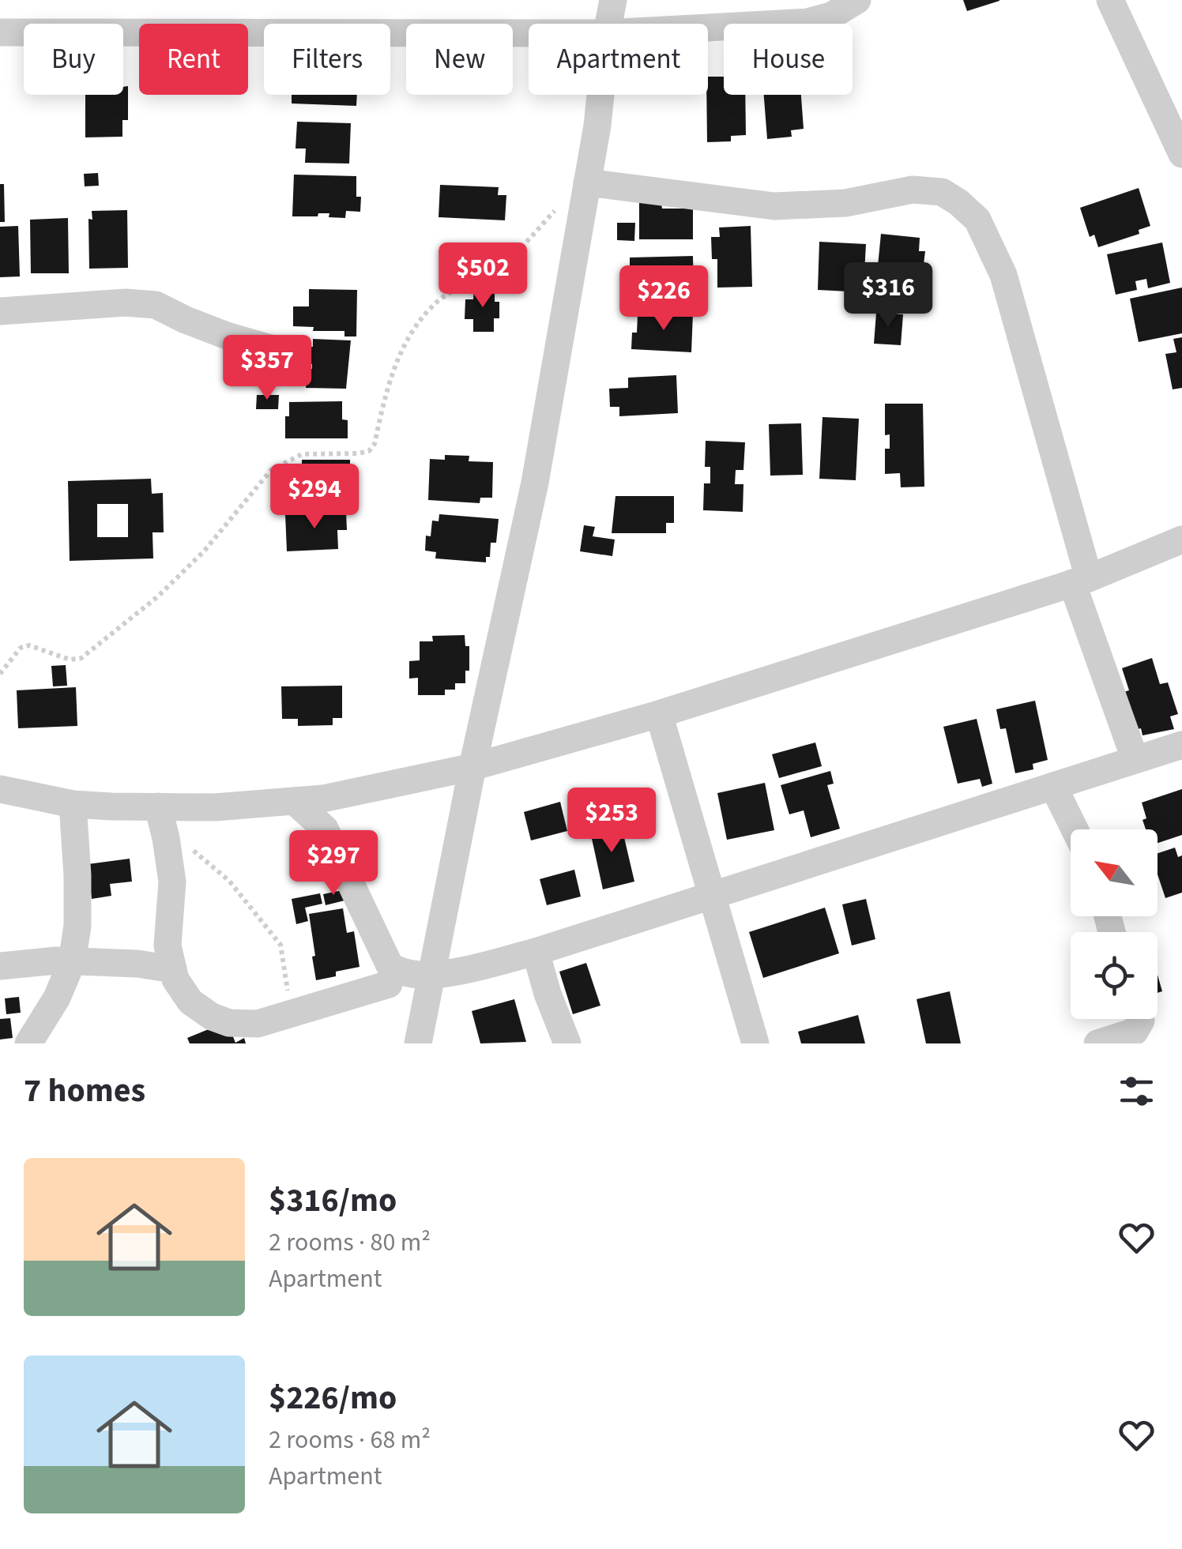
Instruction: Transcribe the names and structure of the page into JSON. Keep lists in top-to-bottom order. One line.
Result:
{"north":"top left","page":{"chip":["Buy","Rent","Filters","New","Apartment","House"],"price":["$502","$316","$226","$357","$294","$253","$297"],"heading":"7 homes","list":[{"name":"$316/mo","note":"2 rooms · 80 m² · Apartment"},{"name":"$226/mo","note":"2 rooms · 68 m² · Apartment"}]}}
